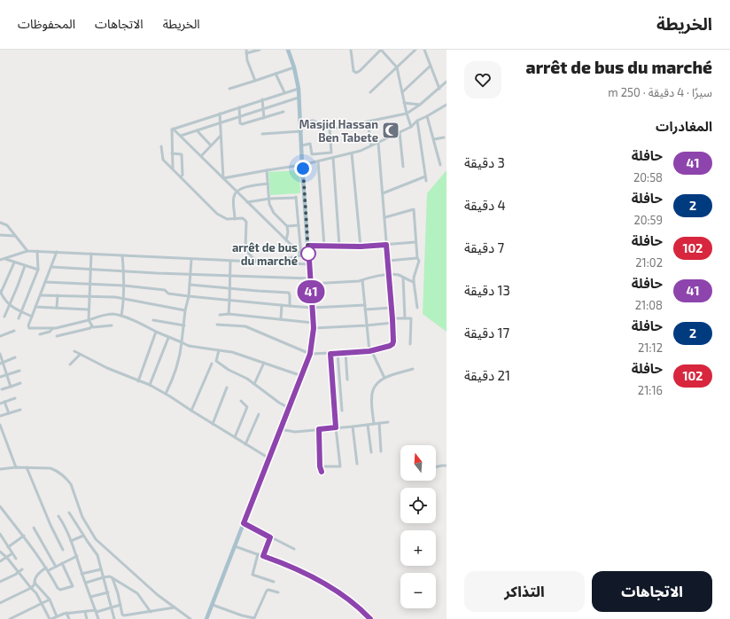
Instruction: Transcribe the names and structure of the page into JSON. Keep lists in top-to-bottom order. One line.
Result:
{"places":{"mosque":["Masjid Hassan Ben Tabete"],"other":["arrêt de bus du marché"]},"lines":["bus line 41"],"north":"top","page":{"header":"الخريطة","nav":["الخريطة","الاتجاهات","المحفوظات"],"heading":[["arrêt de bus du marché","سيرًا · 4 دقيقة · 250 m"],"المغادرات"],"on_map":"41","list":[{"mark":"41","name":"حافلة","note":"20:58","value":"3 دقيقة"},{"mark":"2","name":"حافلة","note":"20:59","value":"4 دقيقة"},{"mark":"102","name":"حافلة","note":"21:02","value":"7 دقيقة"},{"mark":"41","name":"حافلة","note":"21:08","value":"13 دقيقة"},{"mark":"2","name":"حافلة","note":"21:12","value":"17 دقيقة"},{"mark":"102","name":"حافلة","note":"21:16","value":"21 دقيقة"}],"map_buttons":["+","−"],"buttons":["الاتجاهات","التذاكر"]}}
